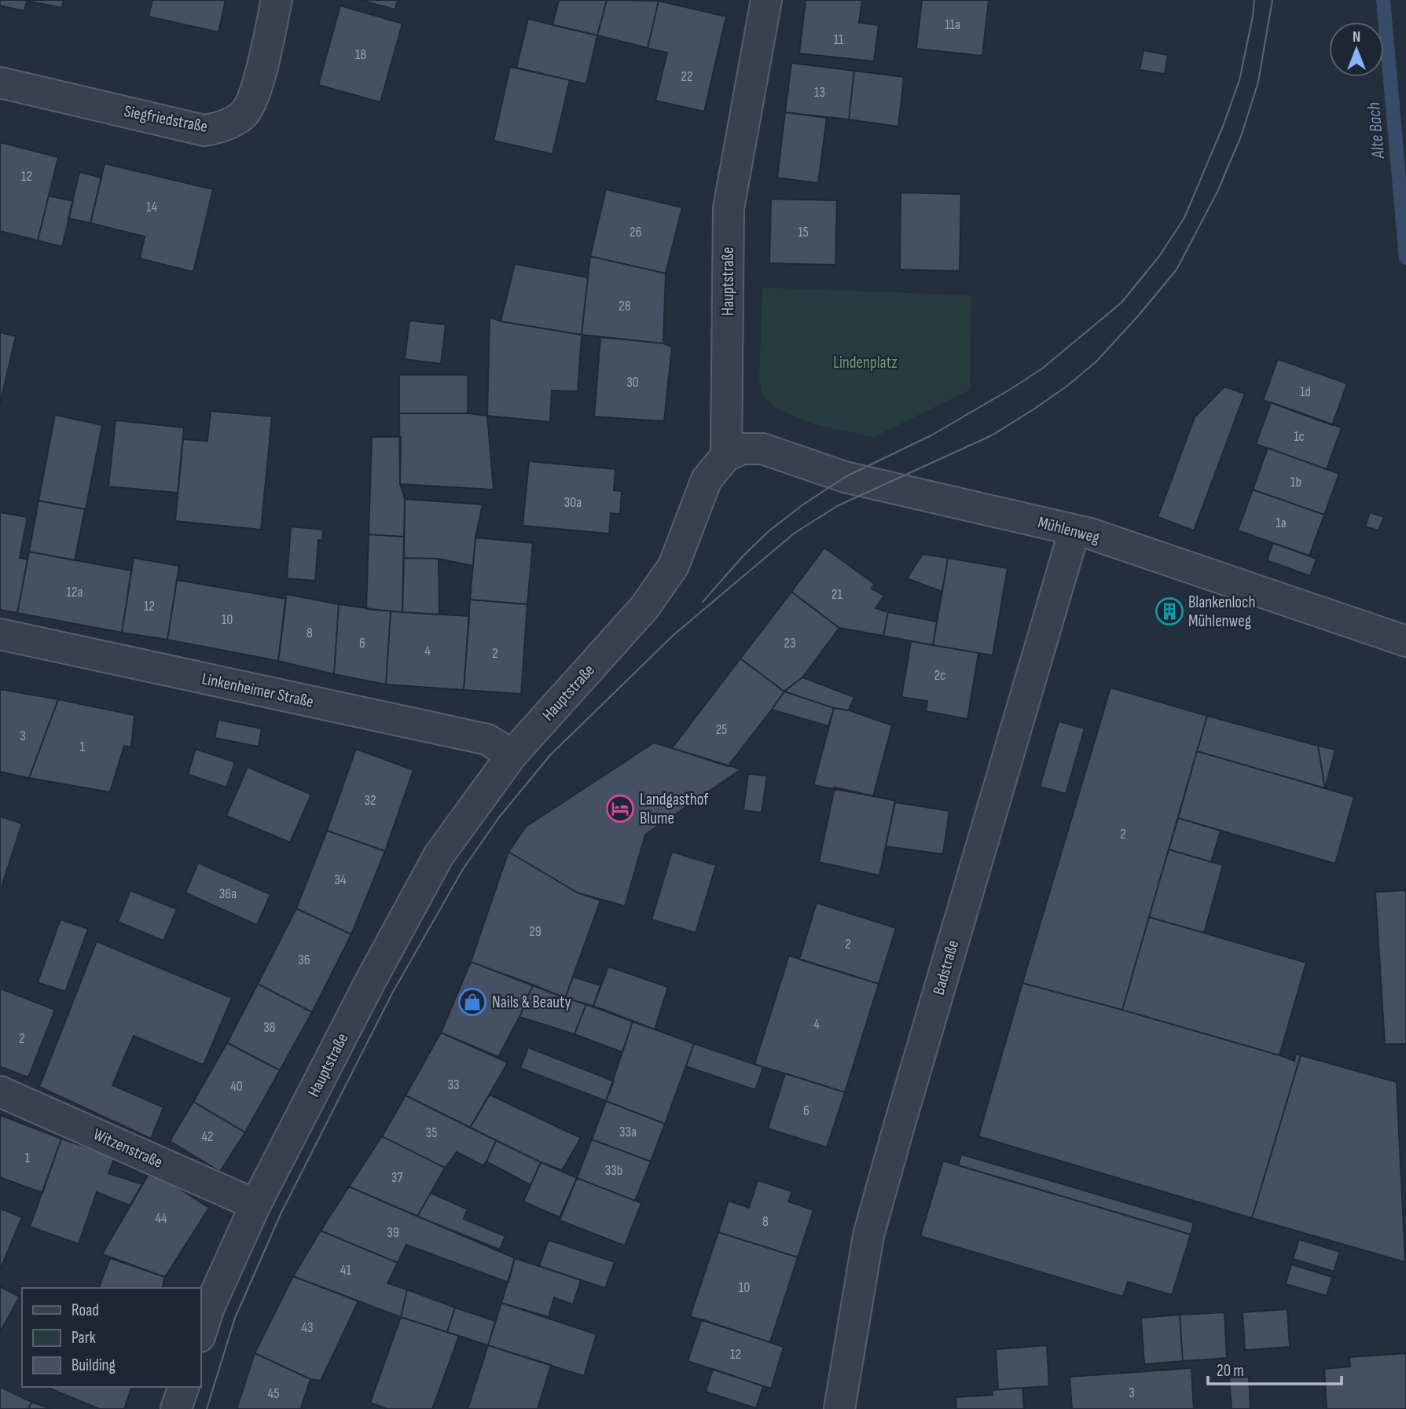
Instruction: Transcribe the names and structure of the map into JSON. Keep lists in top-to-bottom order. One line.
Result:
{"streets":{"street":["Siegfriedstraße","Hauptstraße","Mühlenweg","Linkenheimer Straße","Badstraße","Witzenstraße"]},"crossings":[["Hauptstraße","Mühlenweg"],["Hauptstraße","Linkenheimer Straße"],["Hauptstraße","Witzenstraße"],["Mühlenweg","Badstraße"]],"water":["Alte Bach"],"parks":["Lindenplatz"],"places":{"building":["Blankenloch Mühlenweg"],"hotel":["Landgasthof Blume"],"shop":["Nails & Beauty"]},"house_numbers":["11a","11","18","22","13","12","14","26","15","28","30","1d","1c","1b","30a","1a","12a","21","12","10","8","6","23","4","2","2c","25","3","1","32","2","34","36a","29","2","36","4","38","2","33","40","6","33a","35","42","1","33b","37","44","8","39","41","10","43","12","3","45"],"legend":["Road","Park","Building"],"scale_bar":"20 m","north":"top"}
